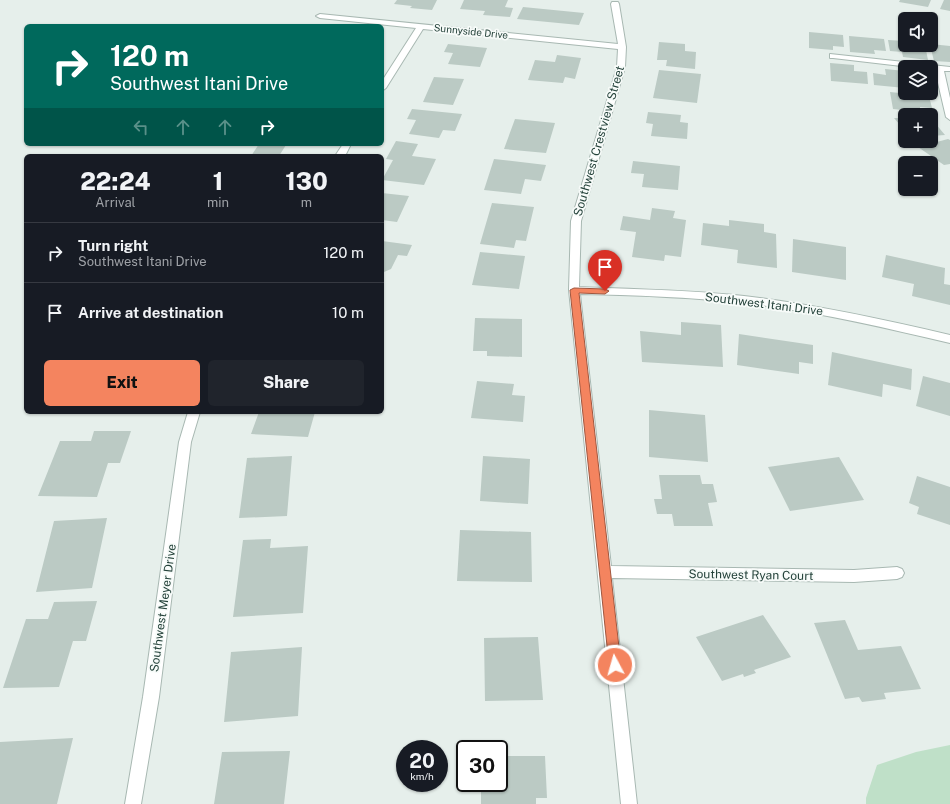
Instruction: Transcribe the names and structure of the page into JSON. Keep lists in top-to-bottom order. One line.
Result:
{"streets":{"street":["Sunnyside Drive","Southwest Crestview Street","Southwest Itani Drive","Southwest Ryan Court","Southwest Meyer Drive"]},"crossings":[["Sunnyside Drive","Southwest Crestview Street"],["Southwest Crestview Street","Southwest Itani Drive"],["Southwest Crestview Street","Southwest Ryan Court"]],"page":{"map_buttons":["+","−"],"turn":["120 m","Southwest Itani Drive"],"eta":["22:24","Arrival","1","min","130","m"],"list":[{"name":"Turn right","note":"Southwest Itani Drive","value":"120 m"},{"name":"Arrive at destination","value":"10 m"}],"buttons":["Exit","Share"],"speed":"20 km/h","limit":"30"}}
